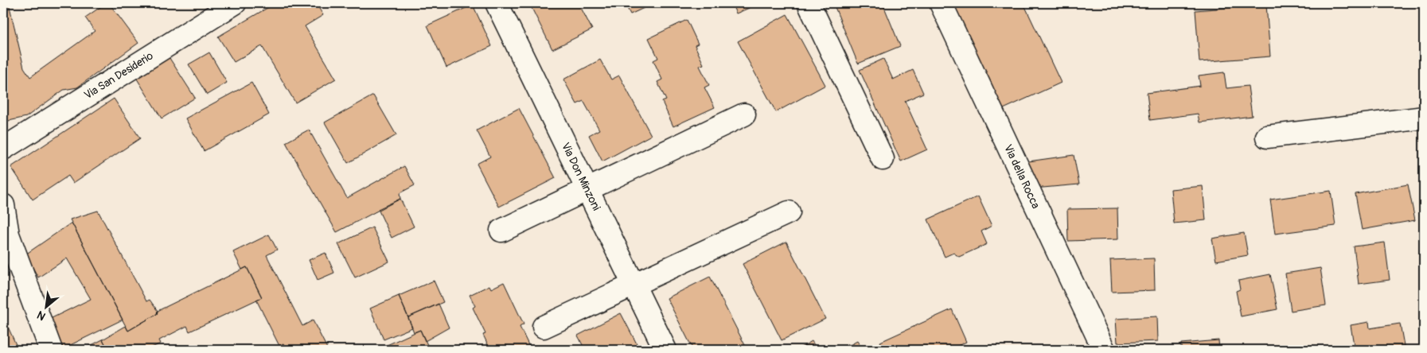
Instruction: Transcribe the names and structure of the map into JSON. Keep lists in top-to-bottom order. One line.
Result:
{"streets":{"street":["Via San Desiderio","Via Don Minzoni","Via della Rocca"]},"north":"bottom left"}
